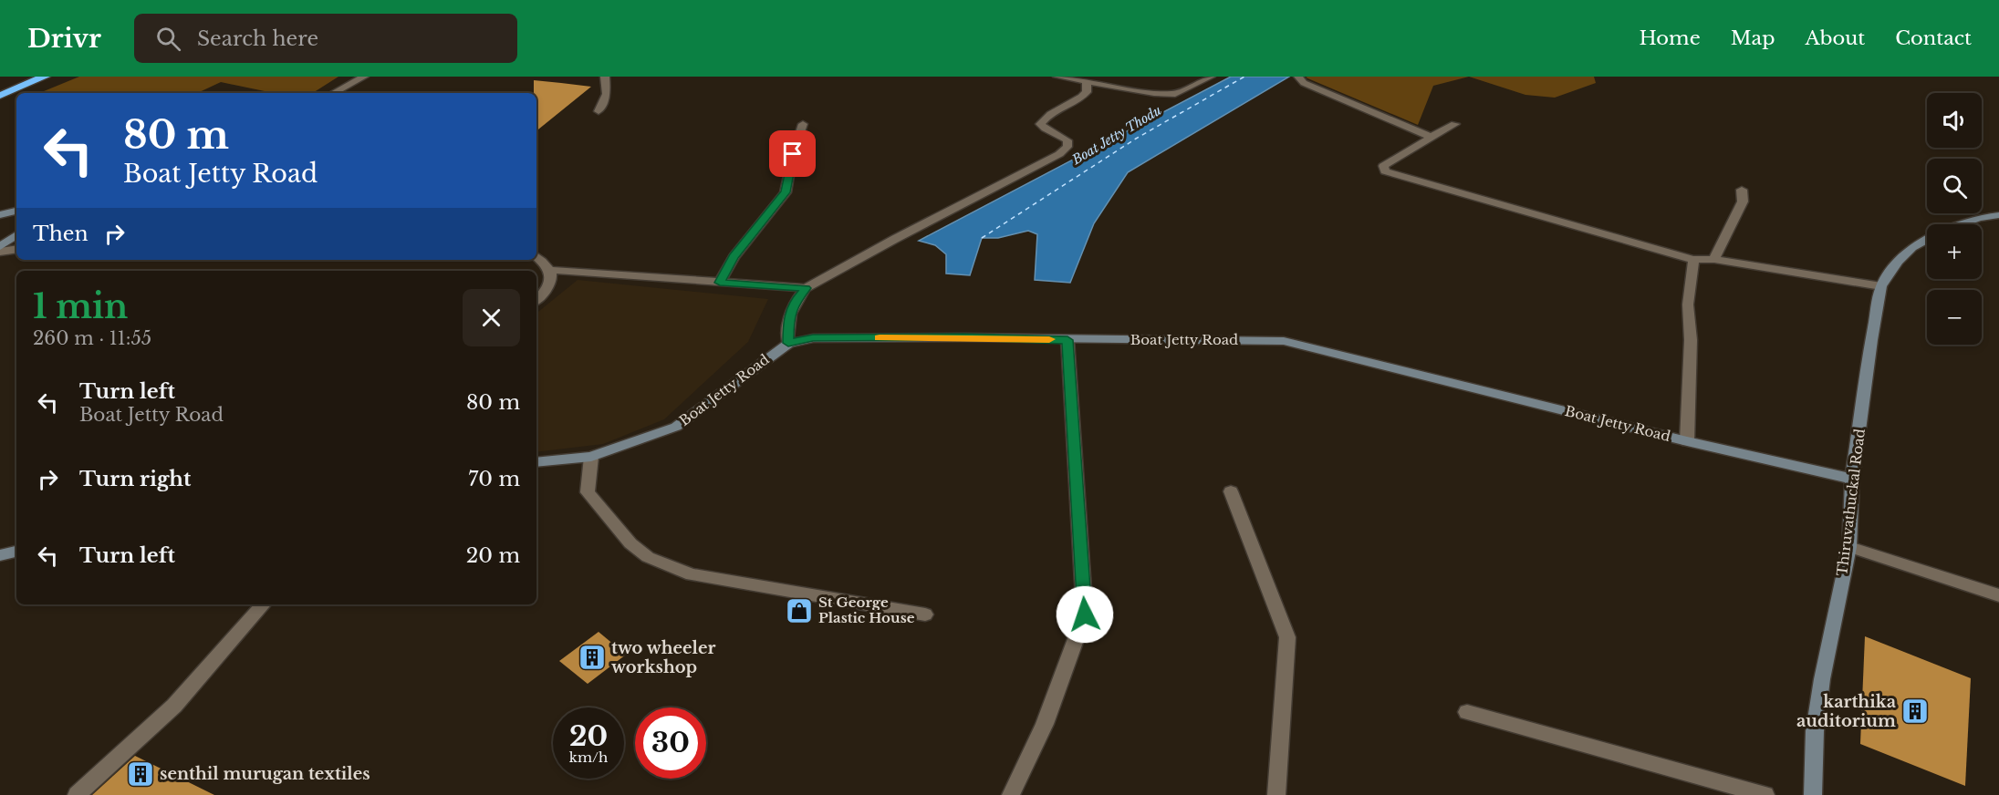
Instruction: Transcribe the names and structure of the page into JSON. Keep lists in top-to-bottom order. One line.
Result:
{"streets":{"street":["Boat Jetty Road","Thiruvathuckal Road"]},"crossings":[["Boat Jetty Road","Thiruvathuckal Road"]],"water":["Boat Jetty Thodu"],"places":{"shop":["St George Plastic House"],"building":["two wheeler workshop","karthika auditorium","senthil murugan textiles"]},"page":{"header":"Drivr","search":"Search here","nav":["Home","Map","About","Contact"],"map_buttons":["+","−"],"turn":["80 m","Boat Jetty Road"],"then":"Then","heading":["1 min","260 m · 11:55"],"list":[{"name":"Turn left","note":"Boat Jetty Road","value":"80 m"},{"name":"Turn right","value":"70 m"},{"name":"Turn left","value":"20 m"}],"speed":"20 km/h","limit":"30"}}
